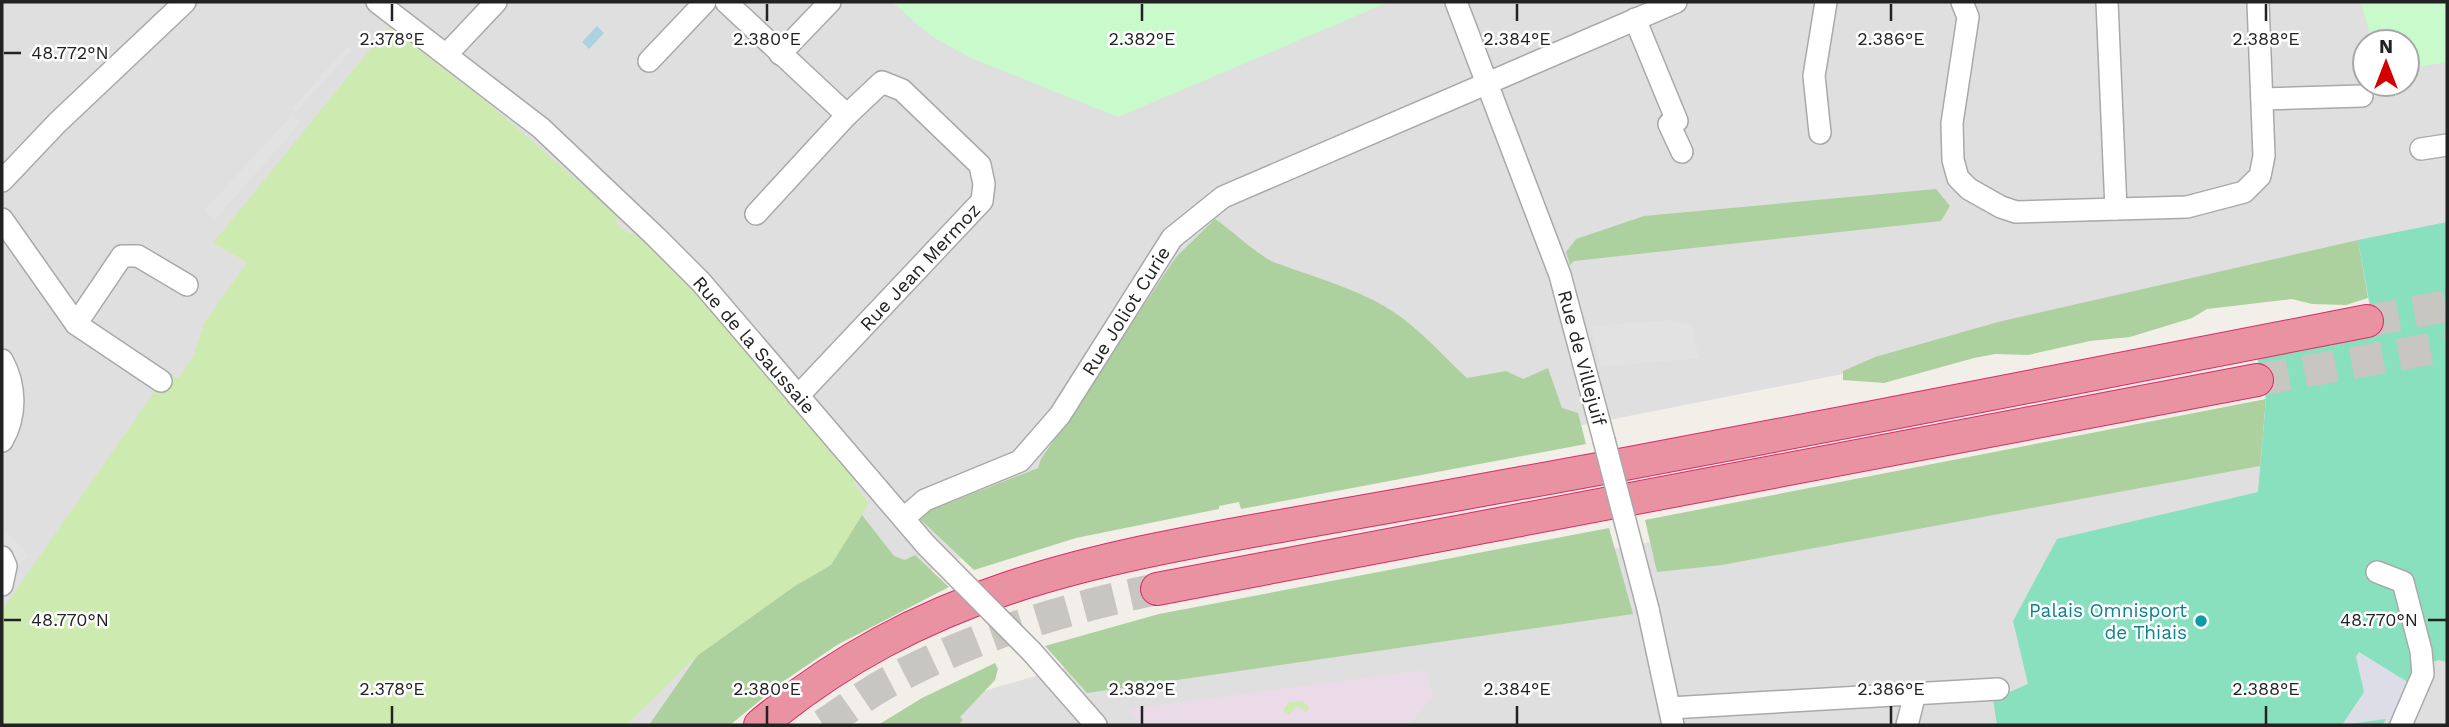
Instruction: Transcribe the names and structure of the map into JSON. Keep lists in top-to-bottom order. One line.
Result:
{"streets":{"street":["Rue Jean Mermoz","Rue Joliot Curie","Rue de la Saussaie","Rue de Villejuif"]},"crossings":[["Rue Jean Mermoz","Rue de la Saussaie"],["Rue Joliot Curie","Rue de la Saussaie"],["Rue Joliot Curie","Rue de Villejuif"]],"places":["Palais Omnisport de Thiais"],"north":"top","coordinates":["2.378°E","2.380°E","2.382°E","2.384°E","2.386°E","2.388°E","48.772°N","48.770°N"]}
